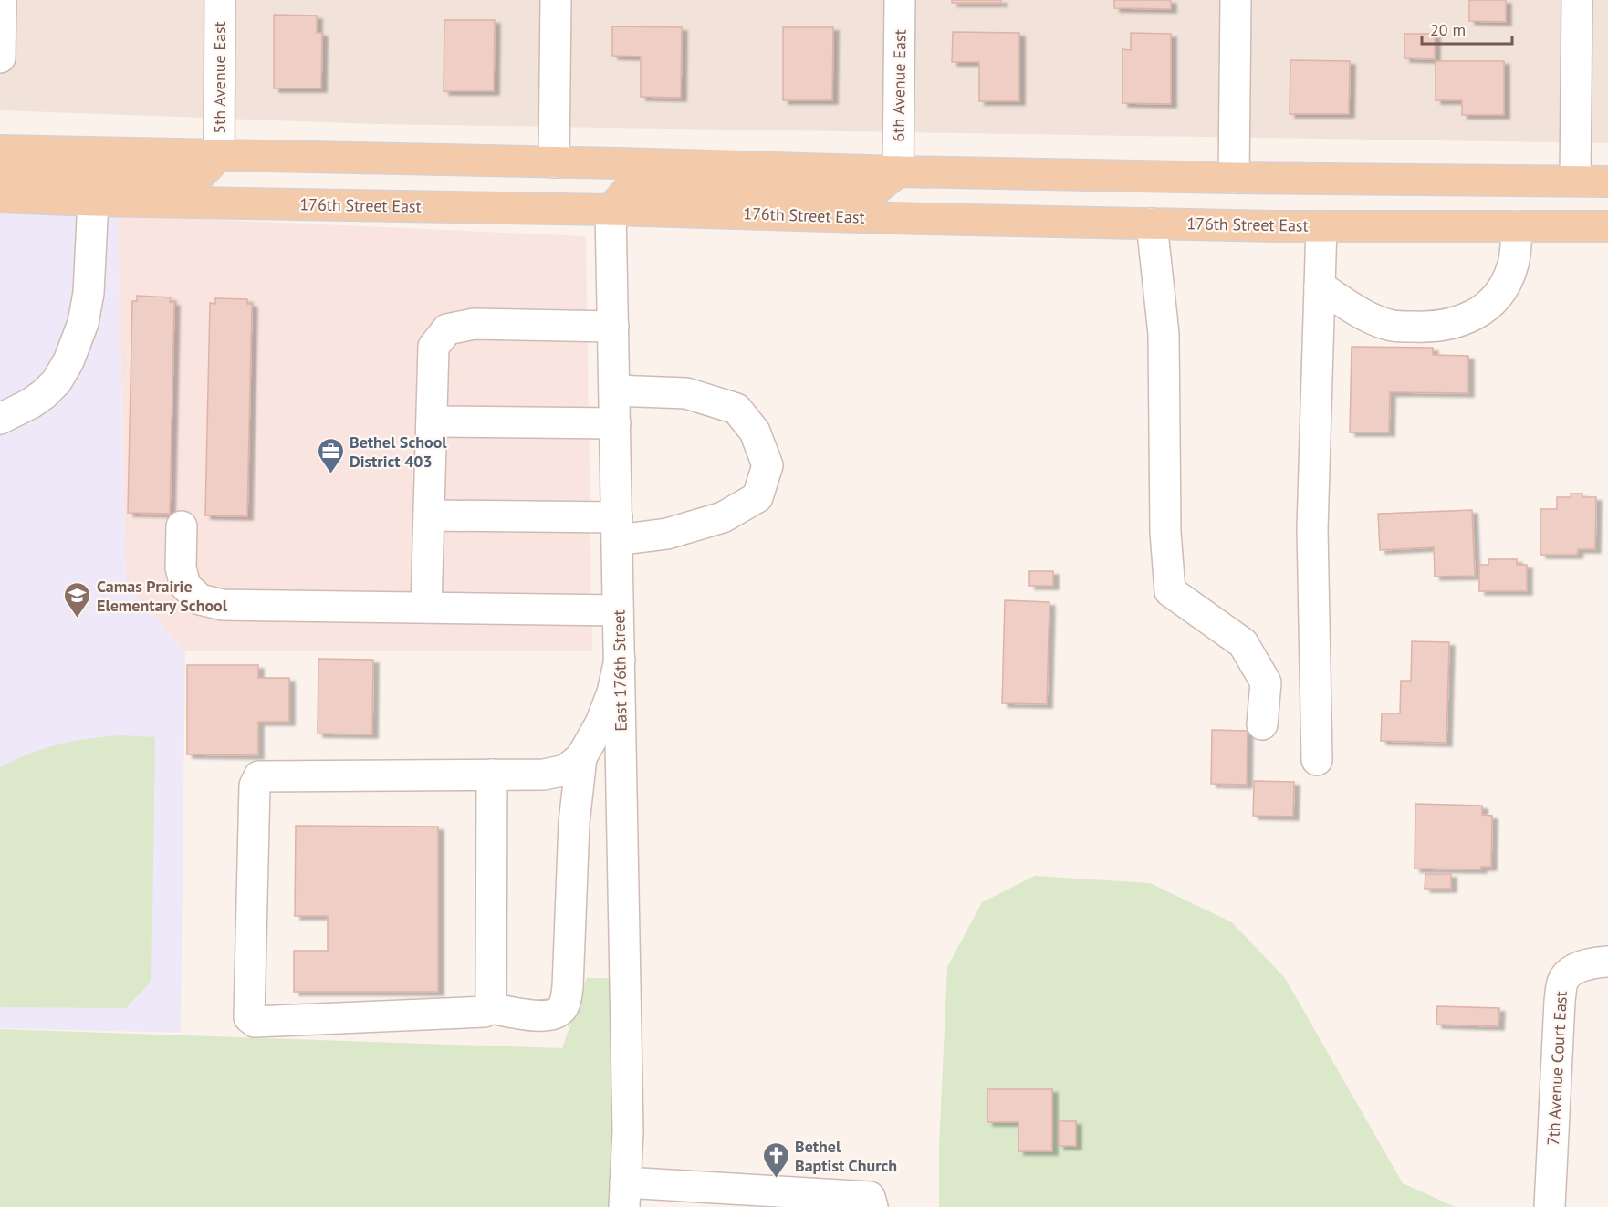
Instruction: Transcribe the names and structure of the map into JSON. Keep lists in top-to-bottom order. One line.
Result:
{"streets":{"main road":["176th Street East"],"street":["5th Avenue East","6th Avenue East","East 176th Street","7th Avenue Court East"]},"crossings":[["176th Street East","East 176th Street"]],"places":{"office":["Bethel School District 403"],"school or university":["Camas Prairie Elementary School"],"church":["Bethel Baptist Church"]},"scale_bar":"20 m"}
